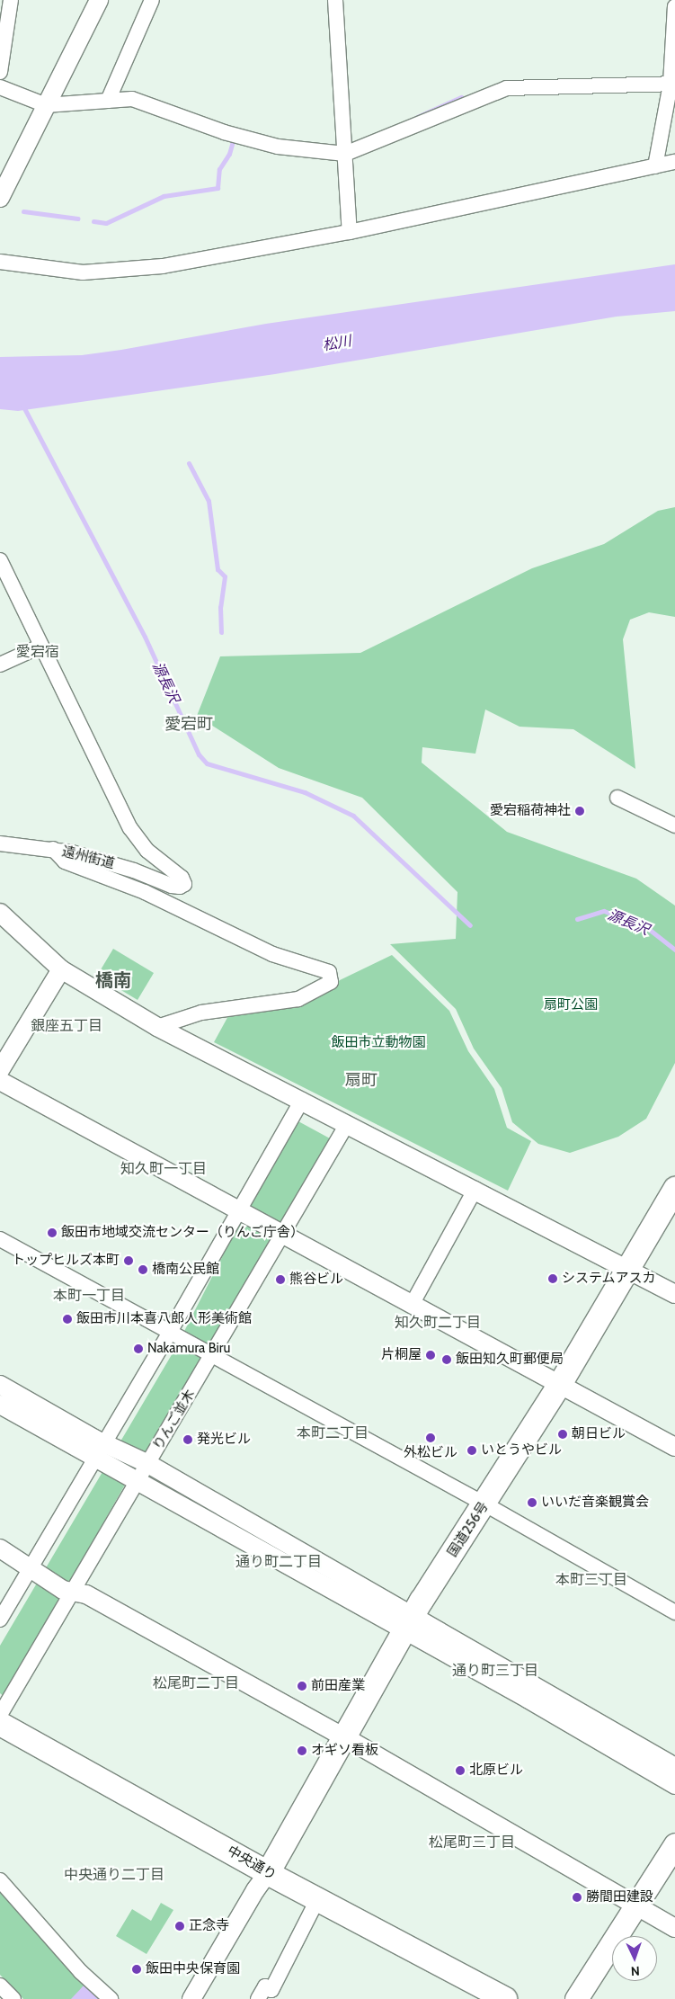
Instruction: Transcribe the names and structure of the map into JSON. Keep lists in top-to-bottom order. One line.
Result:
{"streets":{"highway":["国道256号","中央通り"],"street":["遠州街道","りんご並木"]},"crossings":[["国道256号","中央通り"]],"districts":["愛宕宿","愛宕町","橋南","銀座五丁目","扇町","知久町一丁目","本町一丁目","知久町二丁目","本町二丁目","通り町二丁目","本町三丁目","通り町三丁目","松尾町二丁目","松尾町三丁目","中央通り二丁目"],"water":["松川","源長沢"],"parks":["扇町公園","飯田市立動物園"],"places":["愛宕稲荷神社","飯田市地域交流センター（りんご庁舎）","トップヒルズ本町","橋南公民館","システムアスカ","熊谷ビル","飯田市川本喜八郎人形美術館","Nakamura Biru","片桐屋","飯田知久町郵便局","朝日ビル","外松ビル","発光ビル","いとうやビル","いいだ音楽観賞会","前田産業","オギソ看板","北原ビル","勝間田建設","正念寺","飯田中央保育園"],"north":"bottom"}
